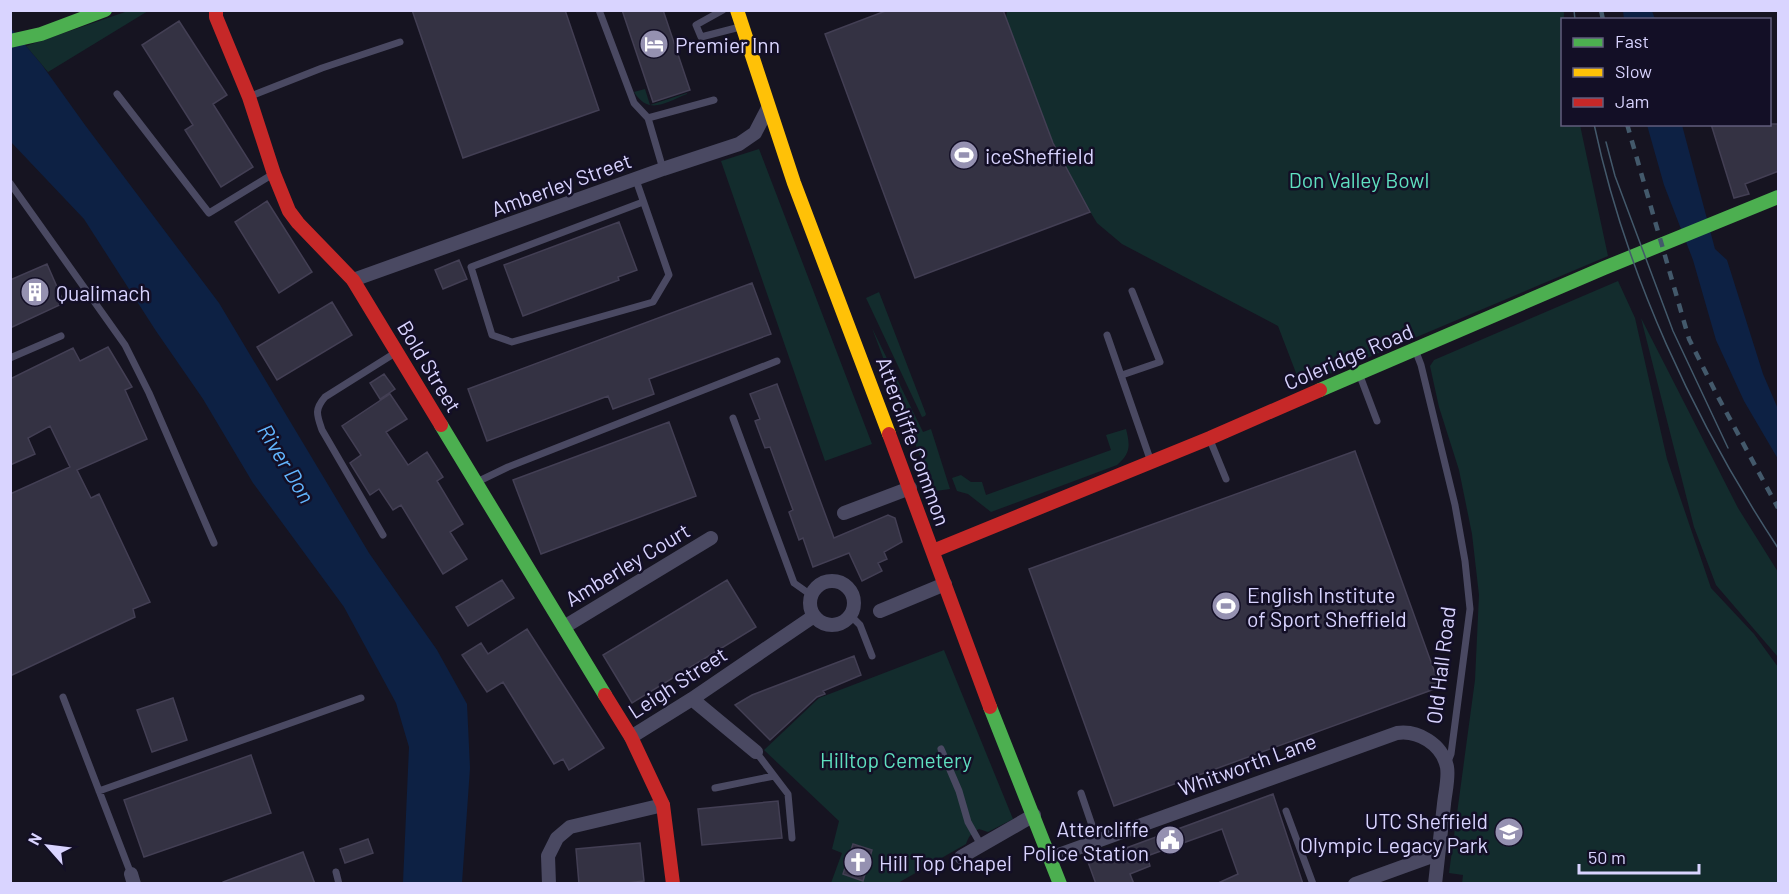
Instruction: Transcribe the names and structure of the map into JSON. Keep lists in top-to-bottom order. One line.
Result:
{"streets":{"street":["Amberley Street","Coleridge Road","Bold Street","Attercliffe Common","Amberley Court","Old Hall Road","Leigh Street","Whitworth Lane"]},"crossings":[["Amberley Street","Bold Street"],["Amberley Street","Attercliffe Common"],["Coleridge Road","Attercliffe Common"],["Coleridge Road","Old Hall Road"],["Bold Street","Amberley Court"],["Bold Street","Leigh Street"],["Attercliffe Common","Whitworth Lane"],["Old Hall Road","Whitworth Lane"]],"water":["River Don"],"parks":["Don Valley Bowl","Hilltop Cemetery"],"places":{"hotel":["Premier Inn"],"sports":["iceSheffield","English Institute of Sport Sheffield"],"building":["Qualimach"],"school or university":["UTC Sheffield Olympic Legacy Park"],"public building":["Attercliffe Police Station"],"church":["Hill Top Chapel"]},"legend":["Fast","Slow","Jam"],"scale_bar":"50 m","north":"top left"}
